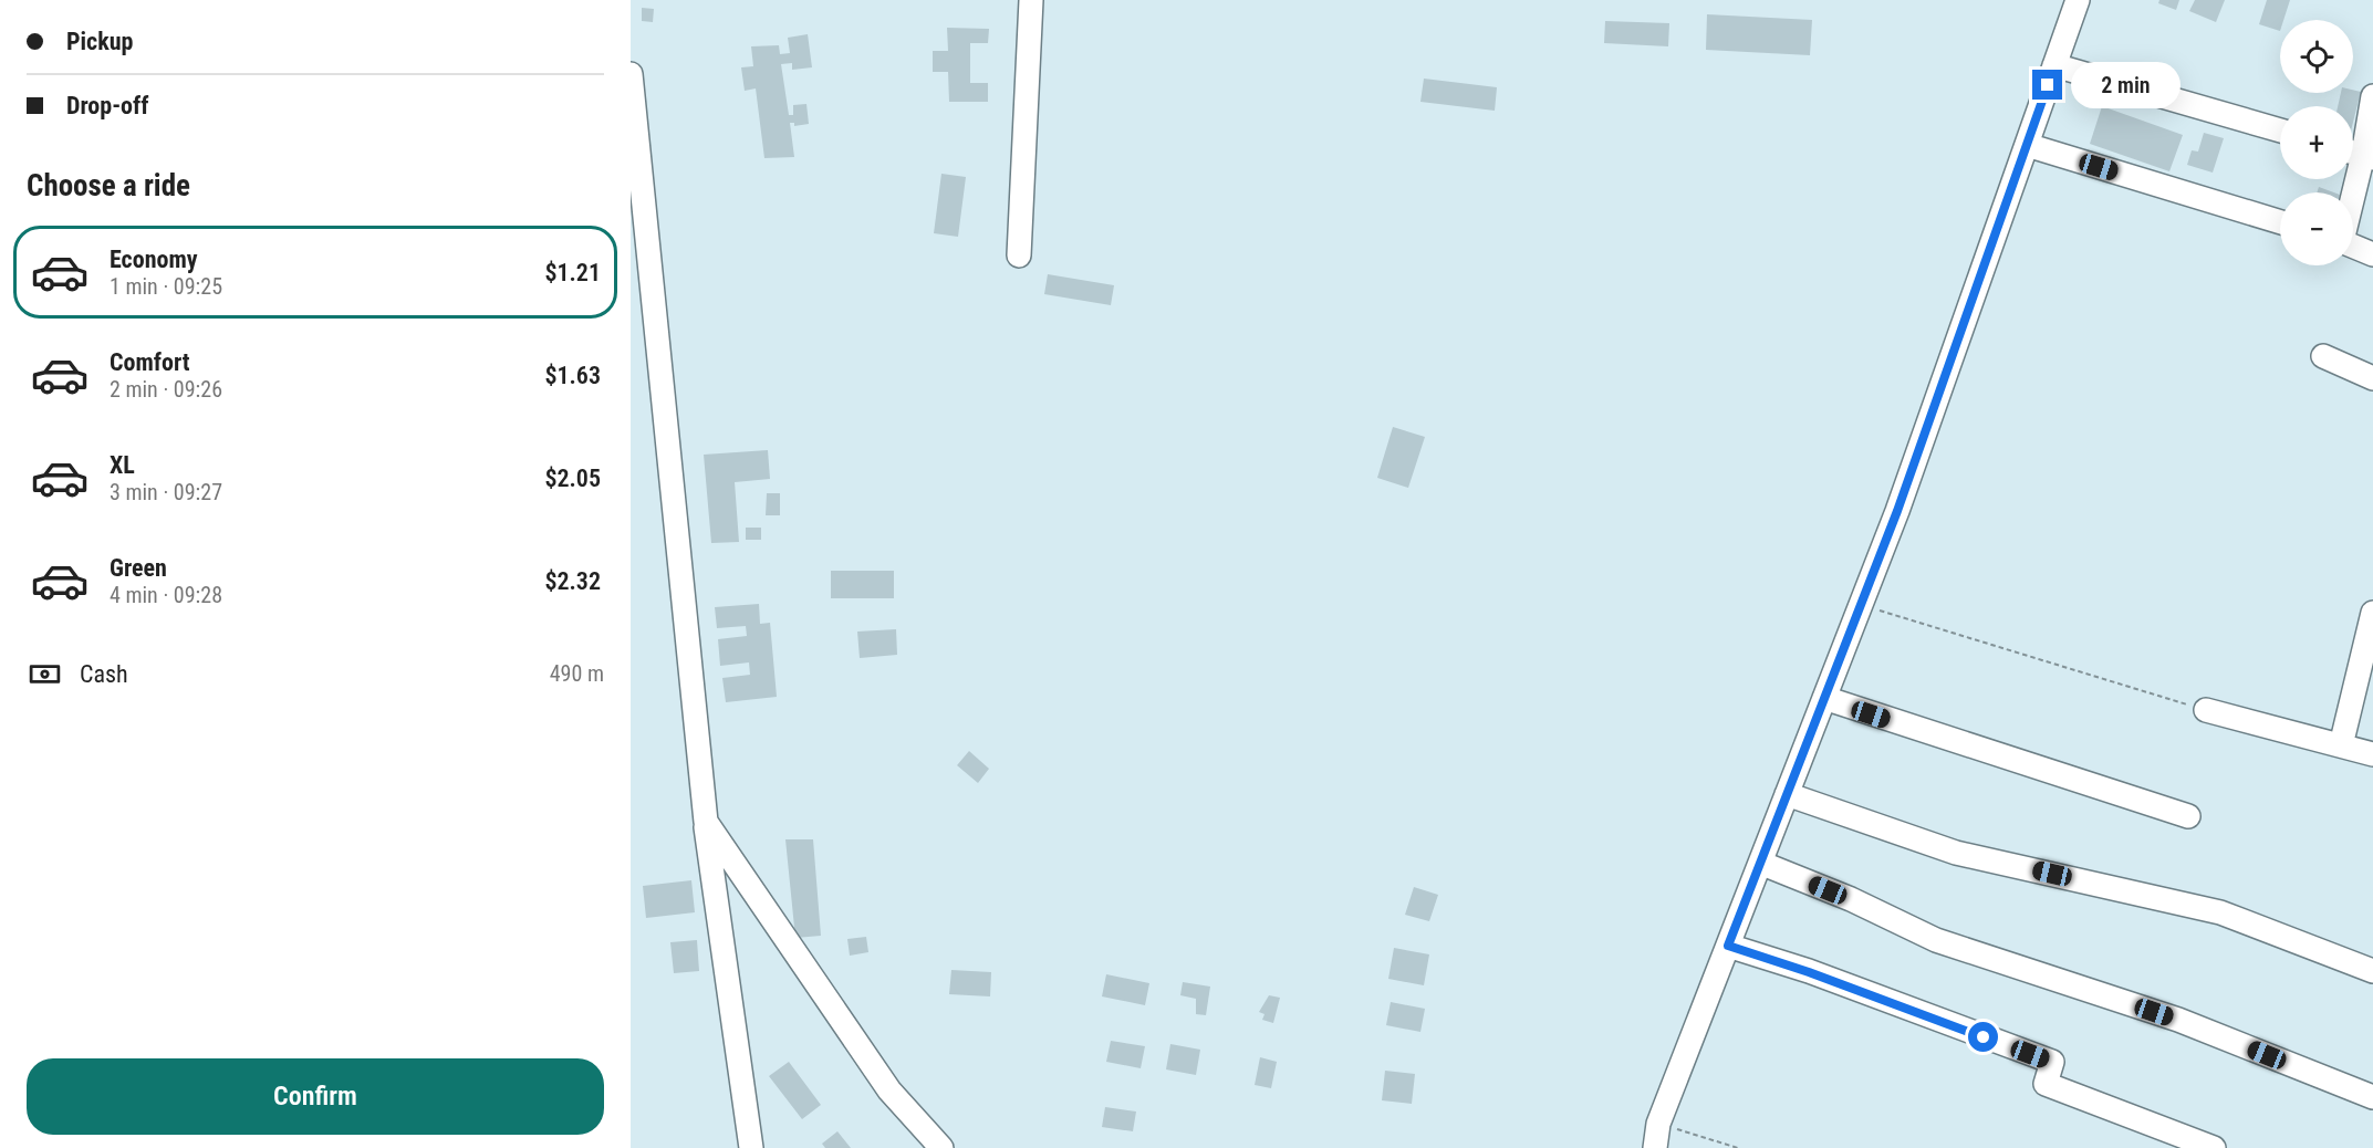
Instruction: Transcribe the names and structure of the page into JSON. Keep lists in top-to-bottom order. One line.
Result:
{"page":{"banner":["Pickup","Drop-off"],"map_buttons":["+","−"],"bubble":"2 min","heading":"Choose a ride","list":[{"name":"Economy","note":"1 min · 09:25","value":"$1.21"},{"name":"Comfort","note":"2 min · 09:26","value":"$1.63"},{"name":"XL","note":"3 min · 09:27","value":"$2.05"},{"name":"Green","note":"4 min · 09:28","value":"$2.32"}],"pay":["Cash","490 m"],"buttons":"Confirm"}}
